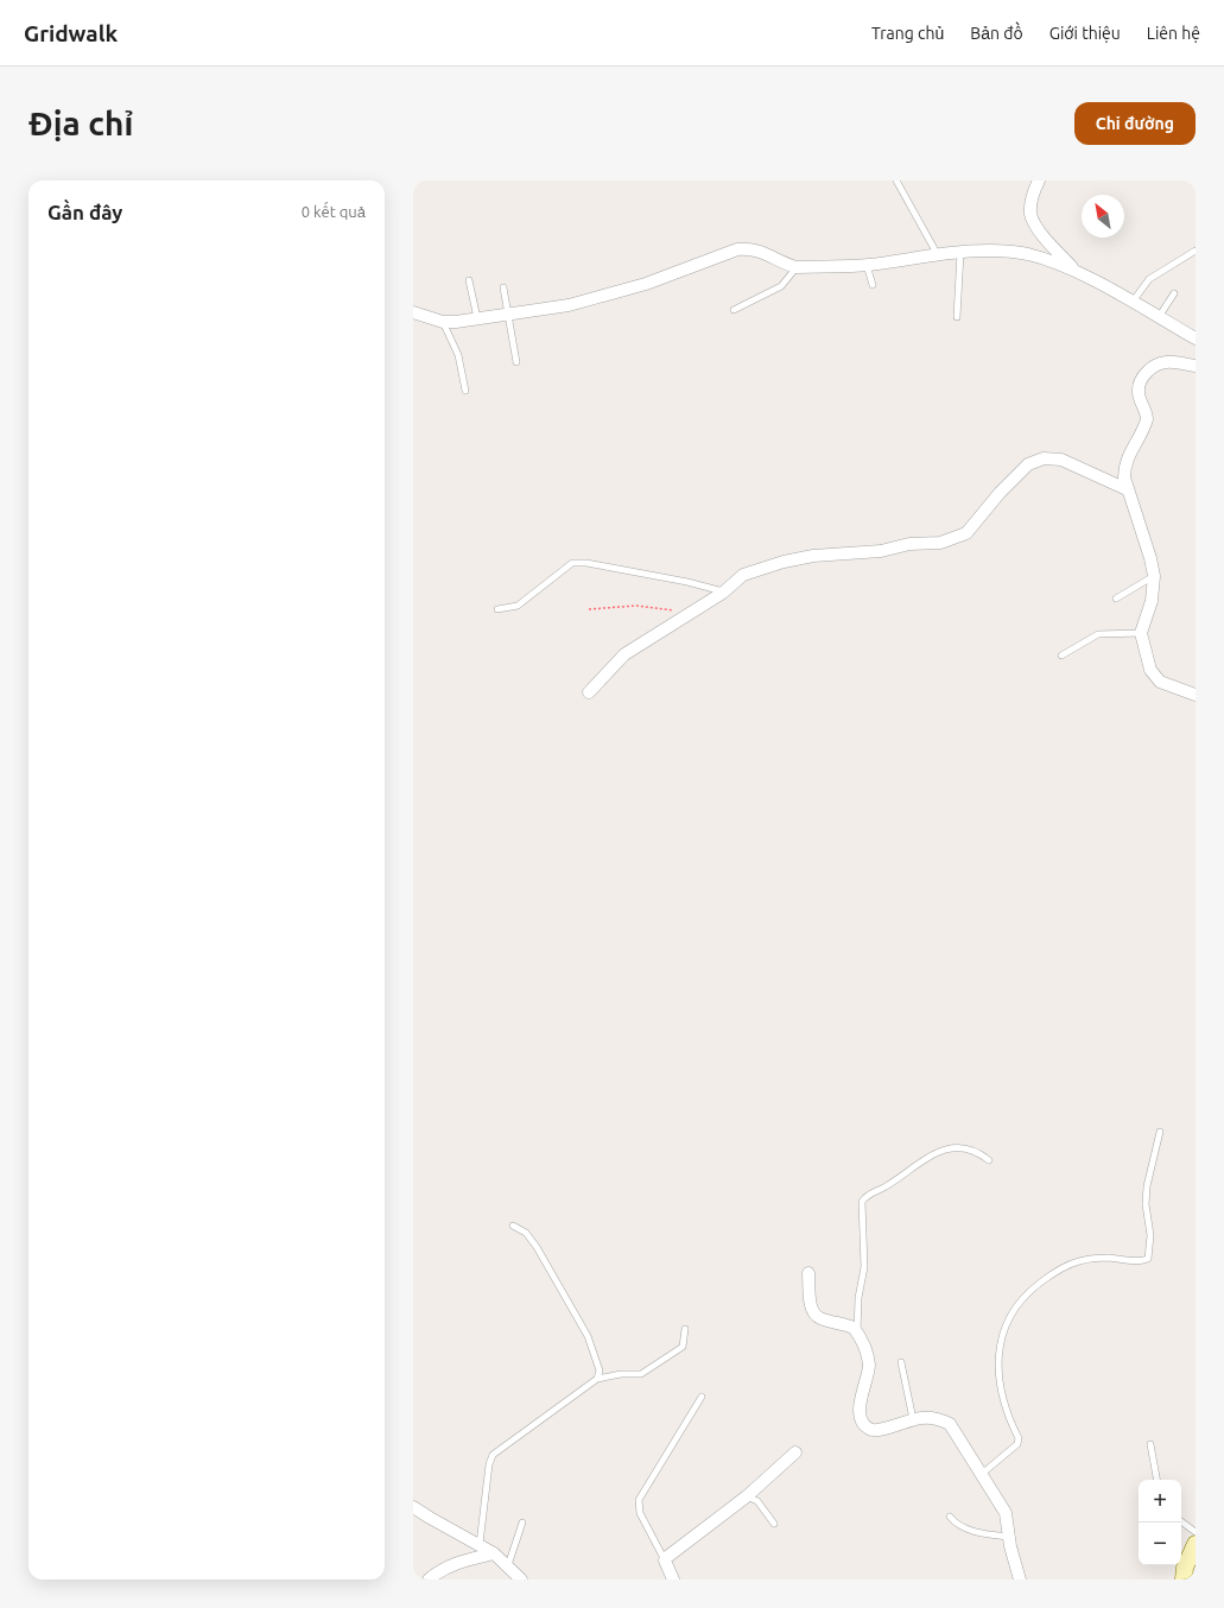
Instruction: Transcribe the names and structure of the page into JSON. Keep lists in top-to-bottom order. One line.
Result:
{"north":"top left","page":{"header":"Gridwalk","nav":["Trang chủ","Bản đồ","Giới thiệu","Liên hệ"],"buttons":"Chỉ đường","title":"Địa chỉ","heading":["Gần đây","0 kết quả"],"map_buttons":["+","−"]}}
